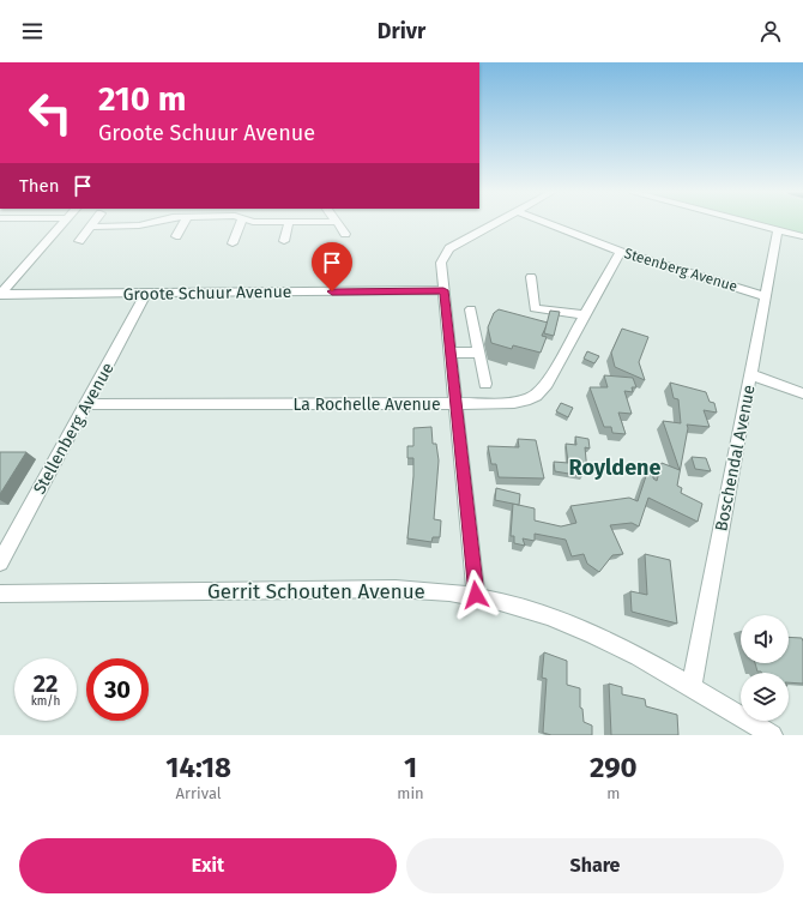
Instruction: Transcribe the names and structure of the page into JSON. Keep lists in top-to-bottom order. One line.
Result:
{"streets":{"street":["Steenberg Avenue","Groote Schuur Avenue","La Rochelle Avenue","Stellenberg Avenue","Boschendal Avenue","Gerrit Schouten Avenue"]},"crossings":[["Steenberg Avenue","La Rochelle Avenue"],["Steenberg Avenue","Boschendal Avenue"],["Groote Schuur Avenue","Stellenberg Avenue"],["La Rochelle Avenue","Stellenberg Avenue"],["Boschendal Avenue","Gerrit Schouten Avenue"]],"districts":["Royldene"],"page":{"header":"Drivr","turn":["210 m","Groote Schuur Avenue"],"then":"Then","speed":"22 km/h","limit":"30","eta":["14:18","Arrival","1","min","290","m"],"buttons":["Exit","Share"]}}
